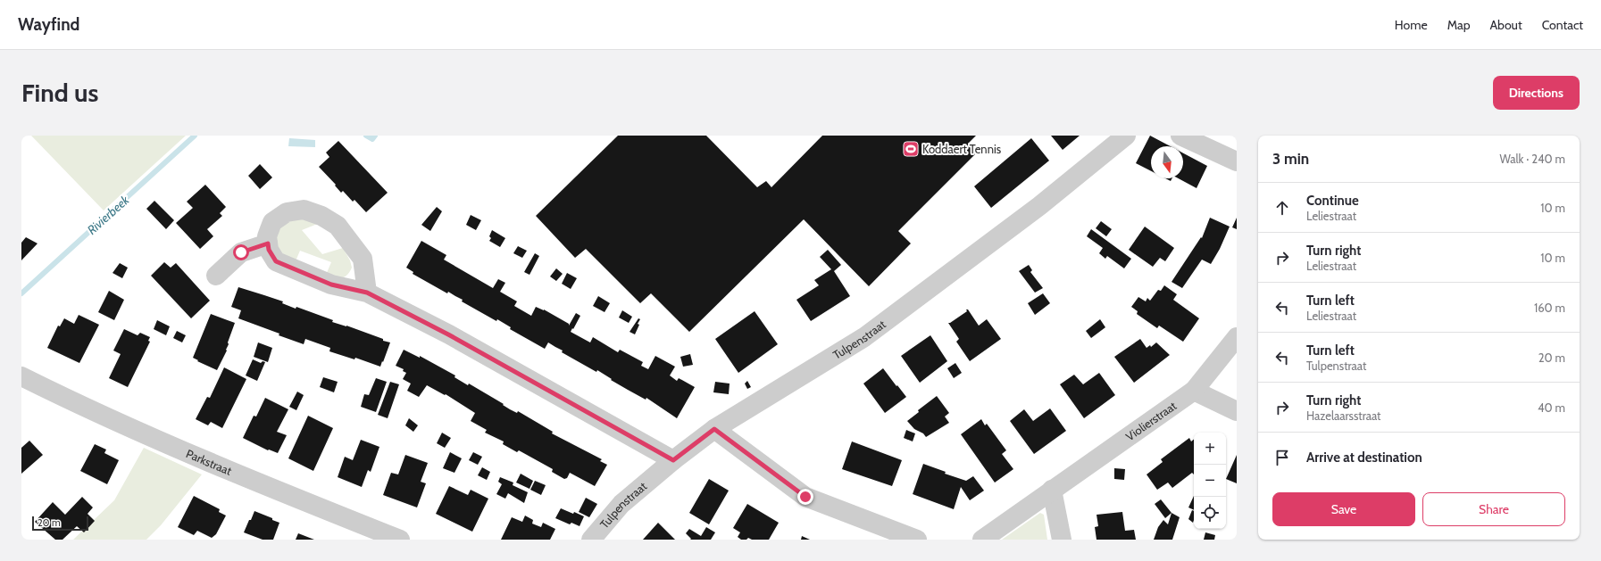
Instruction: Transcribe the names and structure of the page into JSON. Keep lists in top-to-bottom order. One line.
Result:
{"streets":{"street":["Tulpenstraat","Violierstraat","Parkstraat"]},"water":["Rivierbeek"],"places":{"sports":["Koddaert Tennis"]},"scale_bar":"20 m","north":"bottom","page":{"header":"Wayfind","nav":["Home","Map","About","Contact"],"buttons":["Directions",["Save","Share"]],"title":"Find us","heading":["3 min","Walk · 240 m"],"list":[["Continue","Leliestraat","10 m"],["Turn right","Leliestraat","10 m"],["Turn left","Leliestraat","160 m"],["Turn left","Tulpenstraat","20 m"],["Turn right","Hazelaarsstraat","40 m"],"Arrive at destination"],"map_buttons":["+","−"],"scale":"20 m"}}
